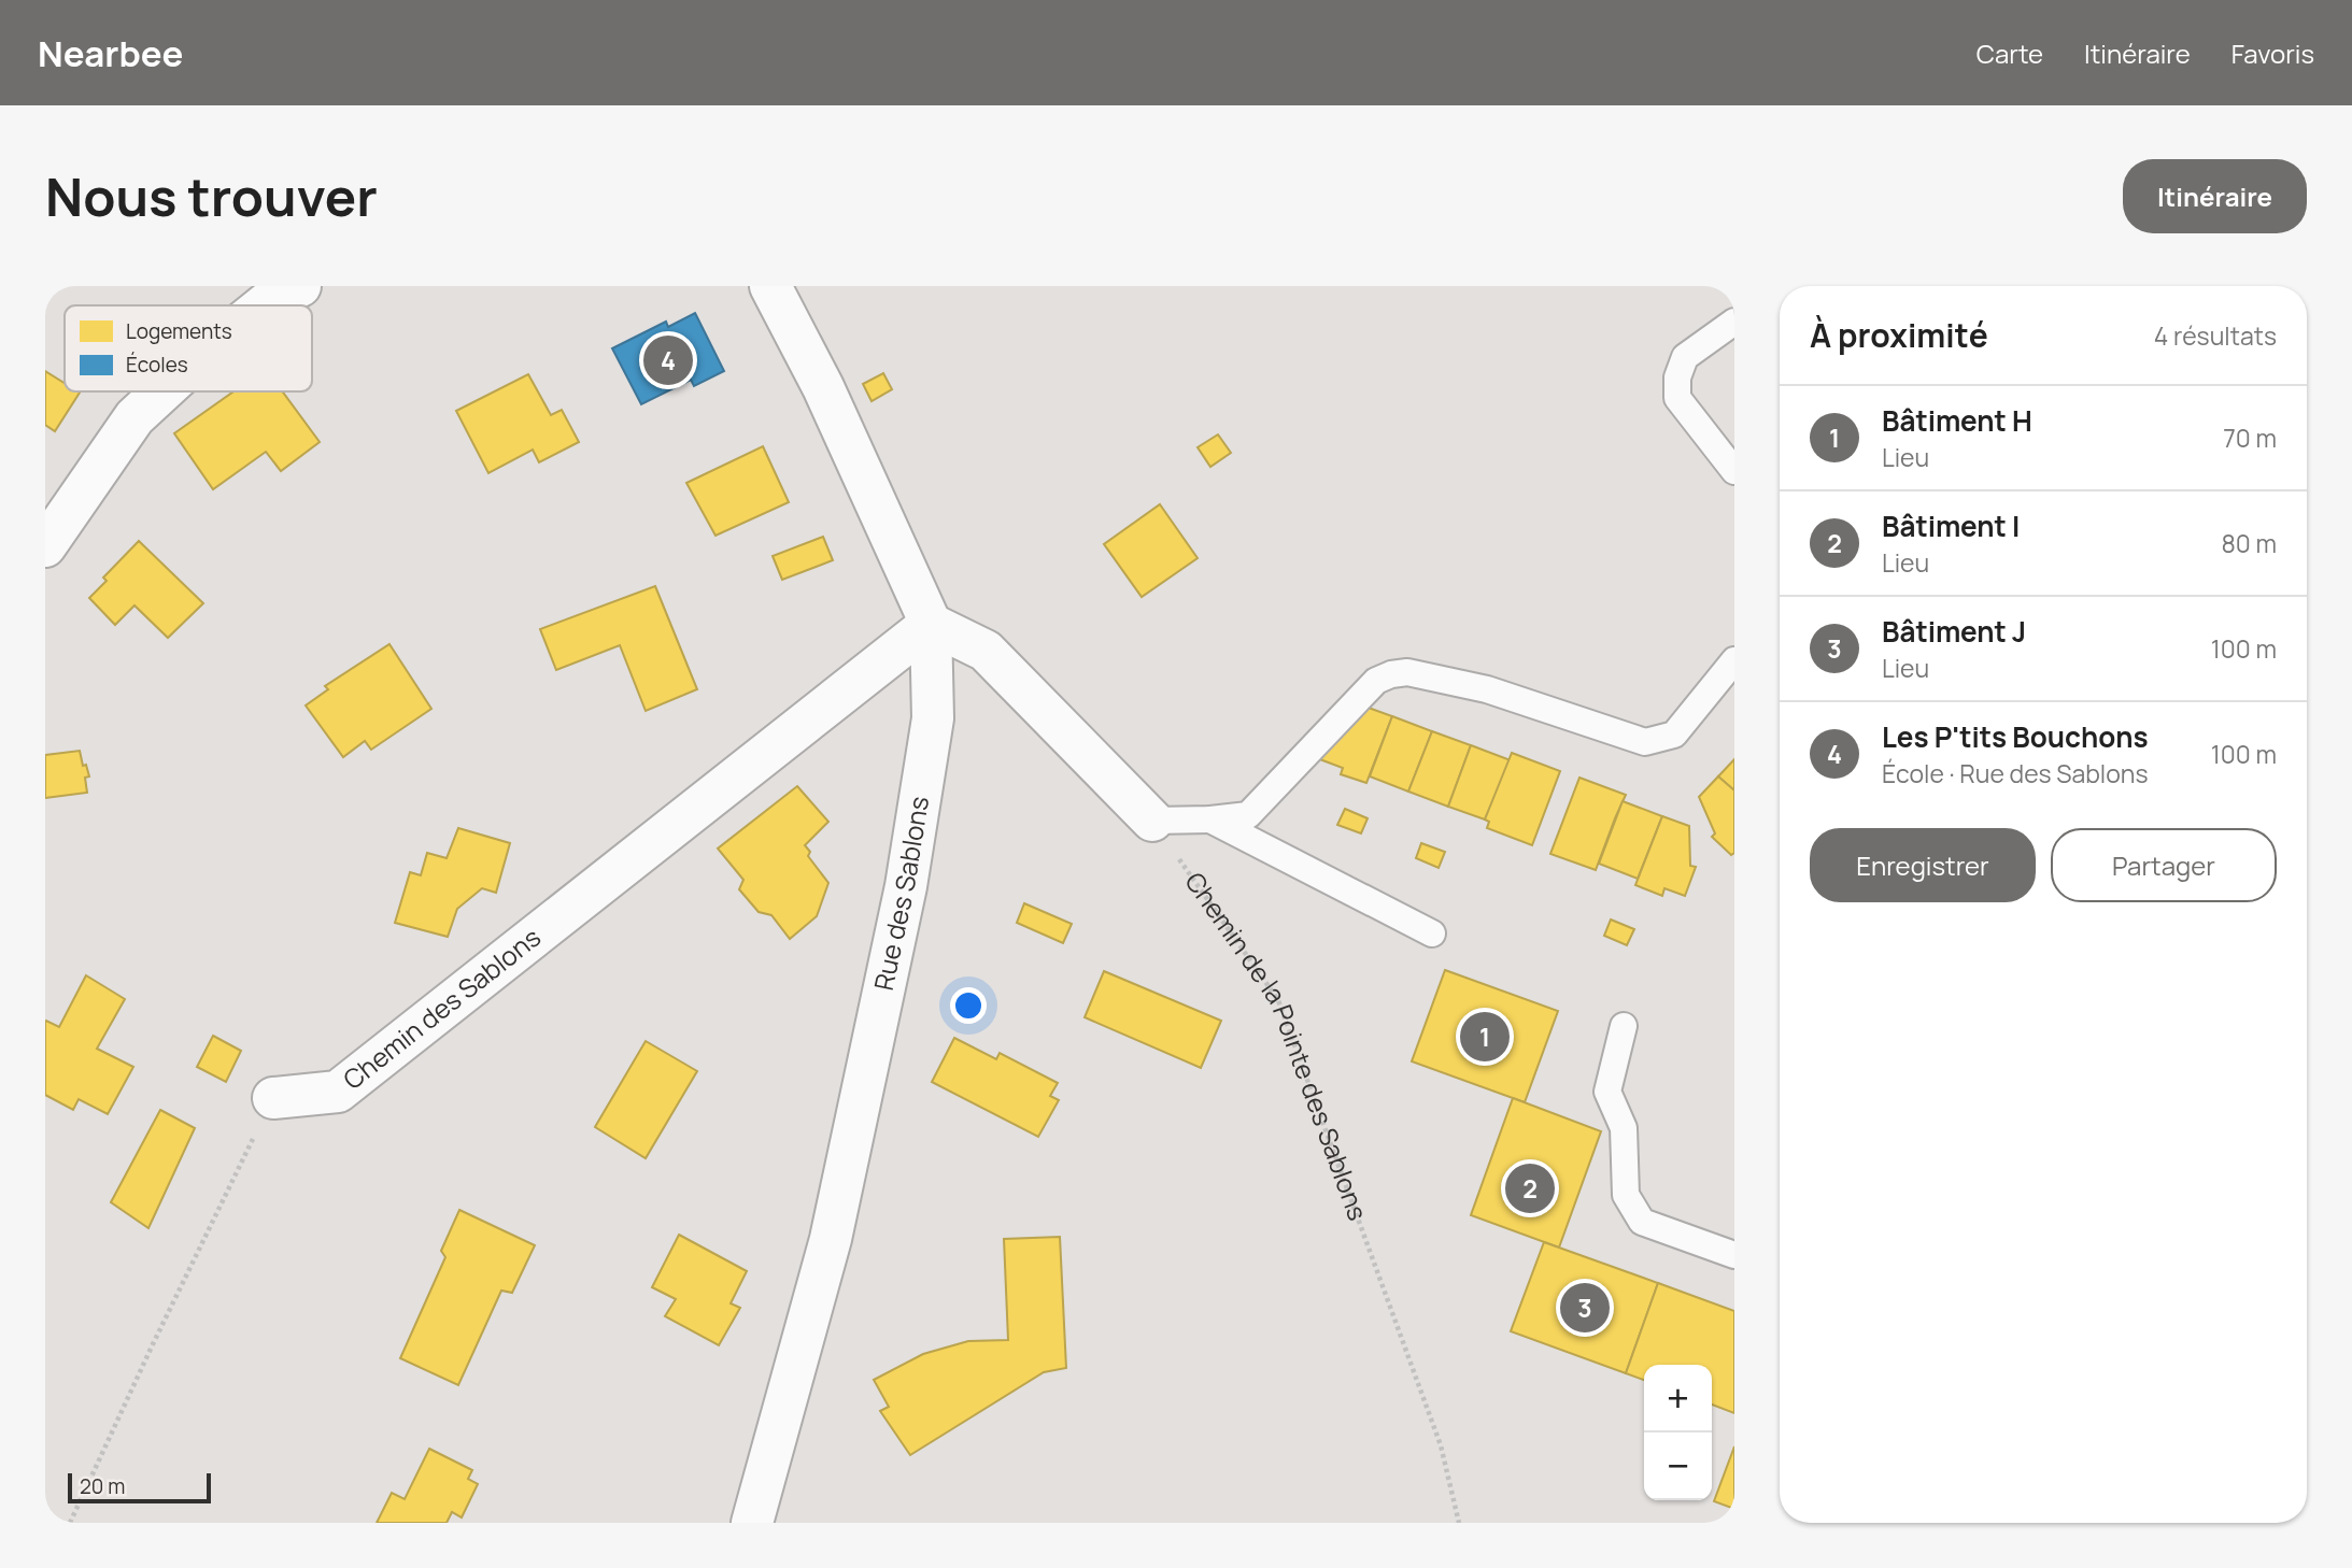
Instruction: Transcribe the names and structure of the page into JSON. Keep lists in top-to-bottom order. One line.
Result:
{"streets":{"street":["Rue des Sablons","Chemin des Sablons"],"path":["Chemin de la Pointe des Sablons"]},"crossings":[["Rue des Sablons","Chemin des Sablons"]],"legend":["Logements","Écoles"],"scale_bar":"20 m","page":{"header":"Nearbee","nav":["Carte","Itinéraire","Favoris"],"buttons":["Itinéraire",["Enregistrer","Partager"]],"title":"Nous trouver","heading":["À proximité","4 résultats"],"pins":["4","1","2","3"],"list":[{"mark":"1","name":"Bâtiment H","note":"Lieu","value":"70 m"},{"mark":"2","name":"Bâtiment I","note":"Lieu","value":"80 m"},{"mark":"3","name":"Bâtiment J","note":"Lieu","value":"100 m"},{"mark":"4","name":"Les P'tits Bouchons","note":"École · Rue des Sablons","value":"100 m"}],"map_buttons":["+","−"],"scale":"20 m"}}
